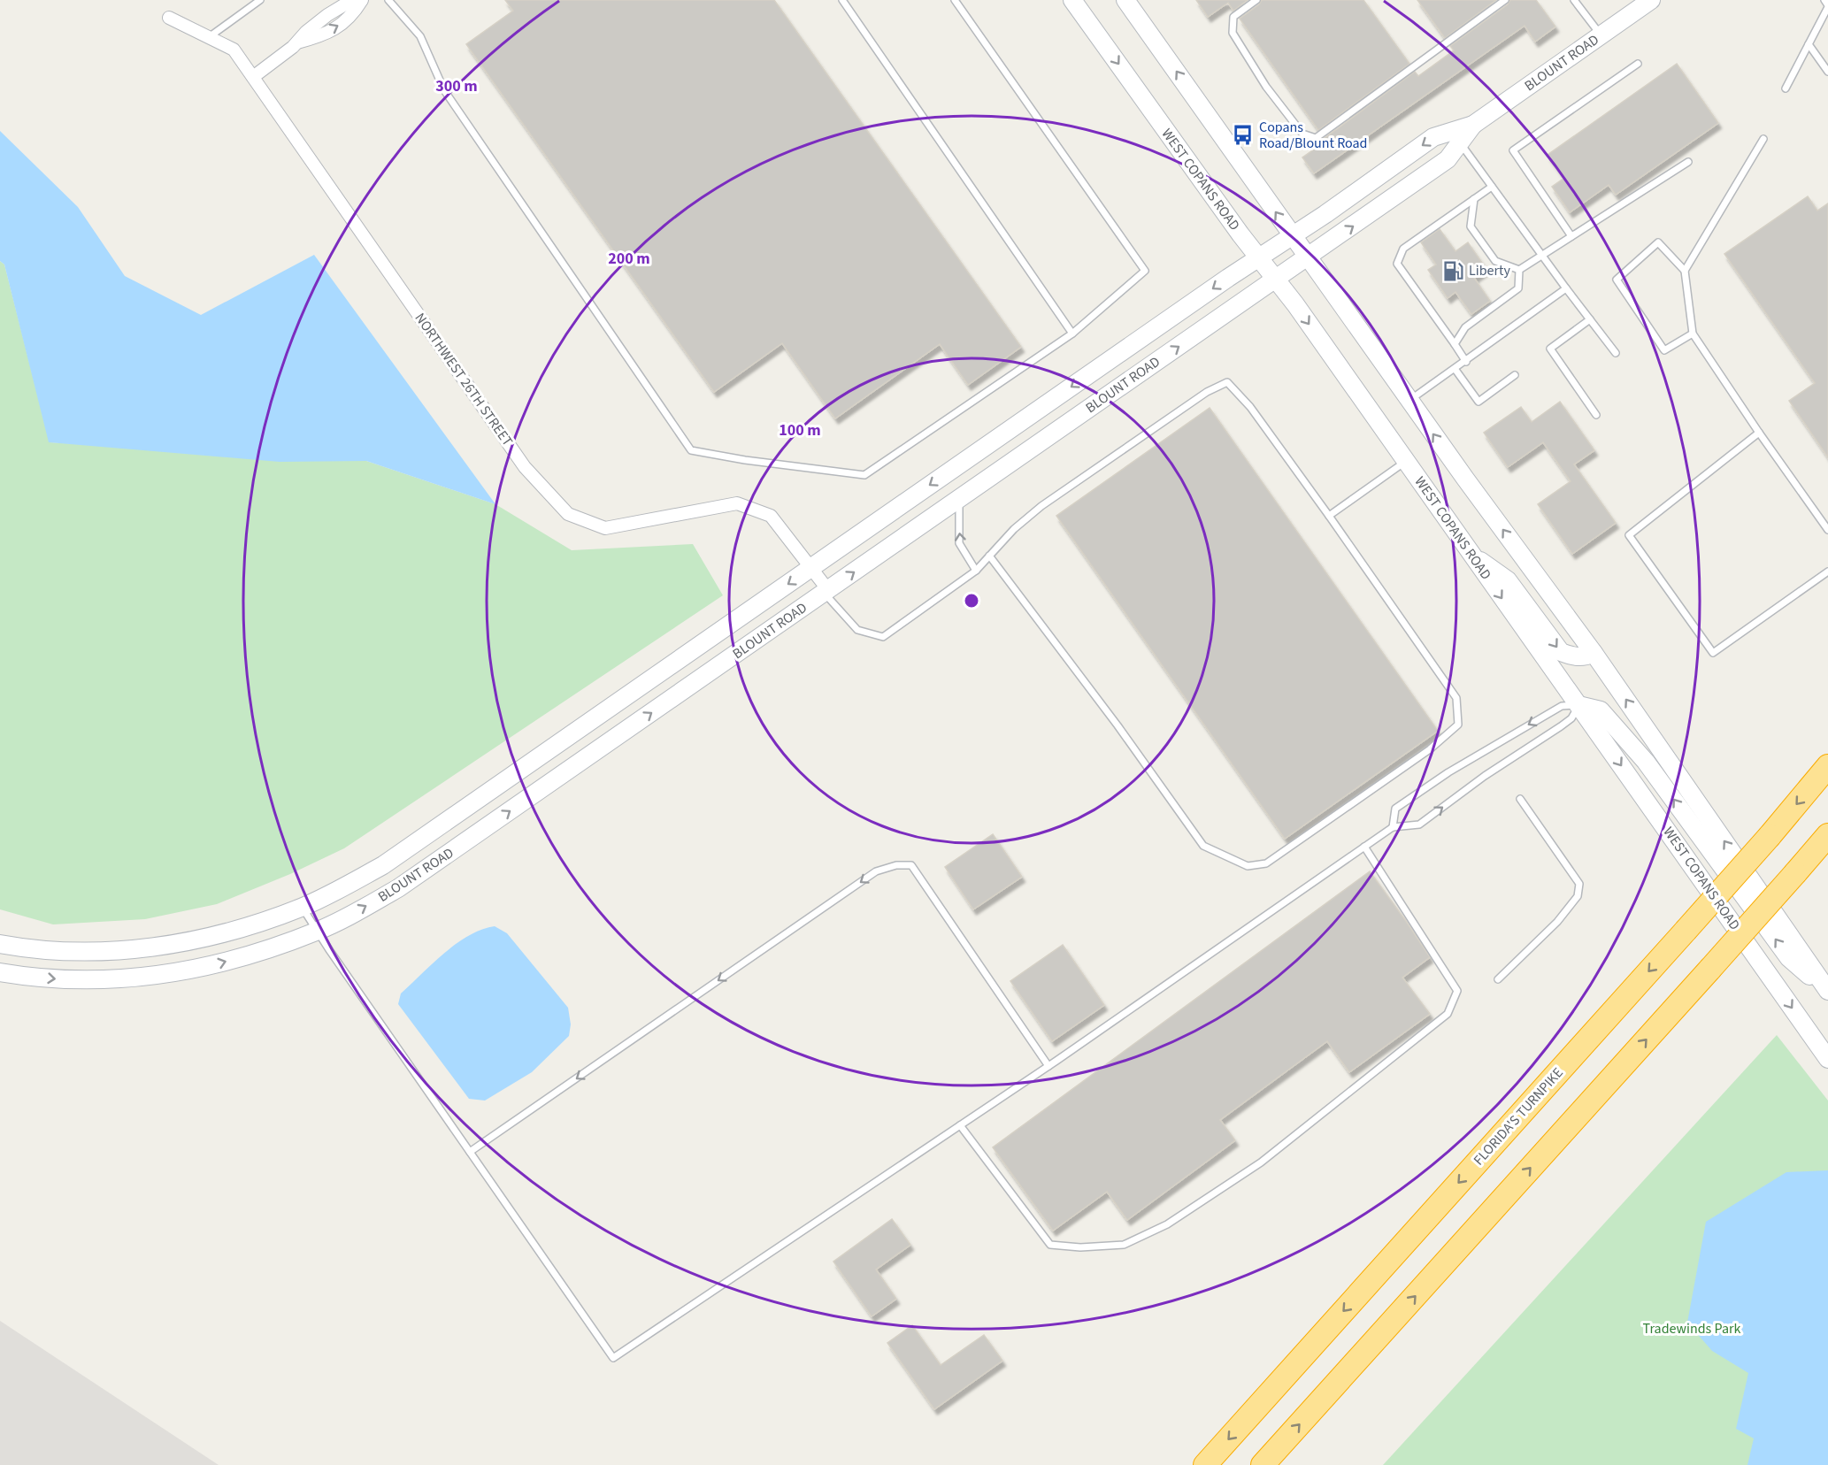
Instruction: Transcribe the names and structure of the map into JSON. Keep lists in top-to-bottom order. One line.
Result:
{"streets":{"highway":["FLORIDA'S TURNPIKE"],"street":["BLOUNT ROAD","WEST COPANS ROAD","NORTHWEST 26TH STREET"]},"crossings":[["BLOUNT ROAD","WEST COPANS ROAD"],["BLOUNT ROAD","NORTHWEST 26TH STREET"]],"parks":["Tradewinds Park"],"places":{"bus stop":["Copans Road/Blount Road"],"fuel station":["Liberty"]},"rings":["300 m","200 m","100 m"]}
